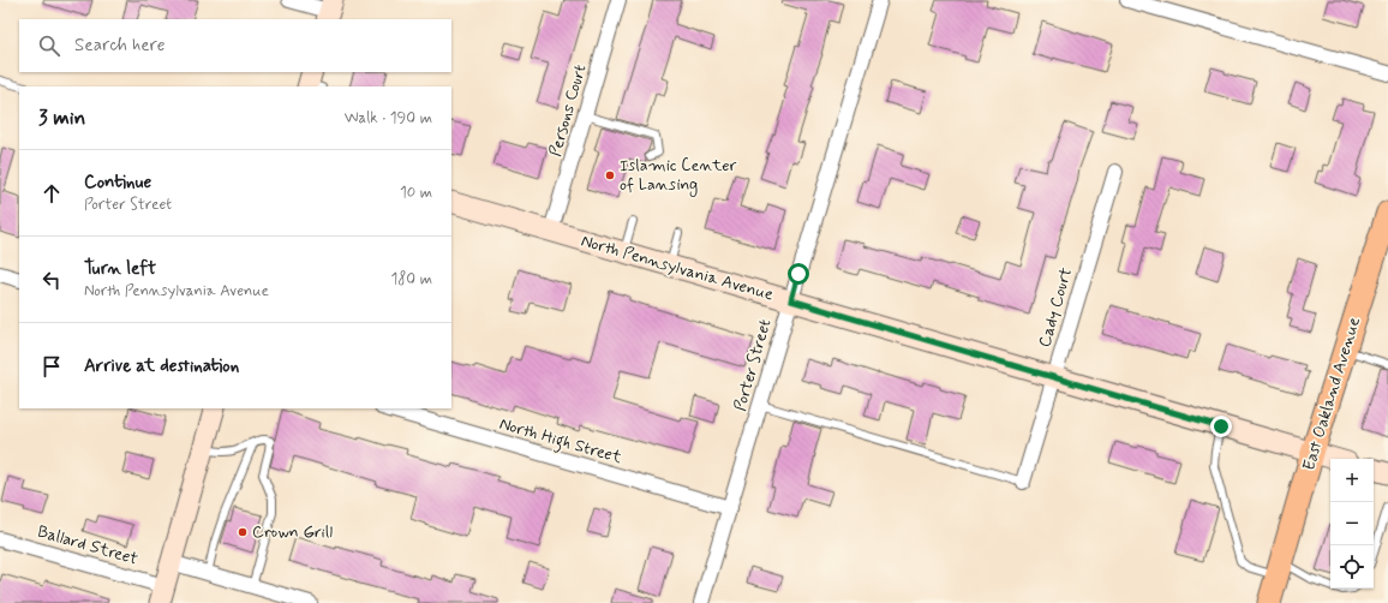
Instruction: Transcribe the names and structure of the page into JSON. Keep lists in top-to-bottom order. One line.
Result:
{"streets":{"main road":["East Oakland Avenue"],"street":["Persons Court","North Pennsylvania Avenue","Cady Court","Porter Street","North High Street","Ballard Street"]},"crossings":[["Persons Court","North Pennsylvania Avenue"],["North Pennsylvania Avenue","Cady Court"],["North Pennsylvania Avenue","Porter Street"],["North Pennsylvania Avenue","East Oakland Avenue"],["Porter Street","North High Street"]],"places":["Islamic Center of Lansing","Crown Grill"],"page":{"search":"Search here","heading":["3 min","Walk · 190 m"],"list":[["Continue","Porter Street","10 m"],["Turn left","North Pennsylvania Avenue","180 m"],"Arrive at destination"],"map_buttons":["+","−"]}}
